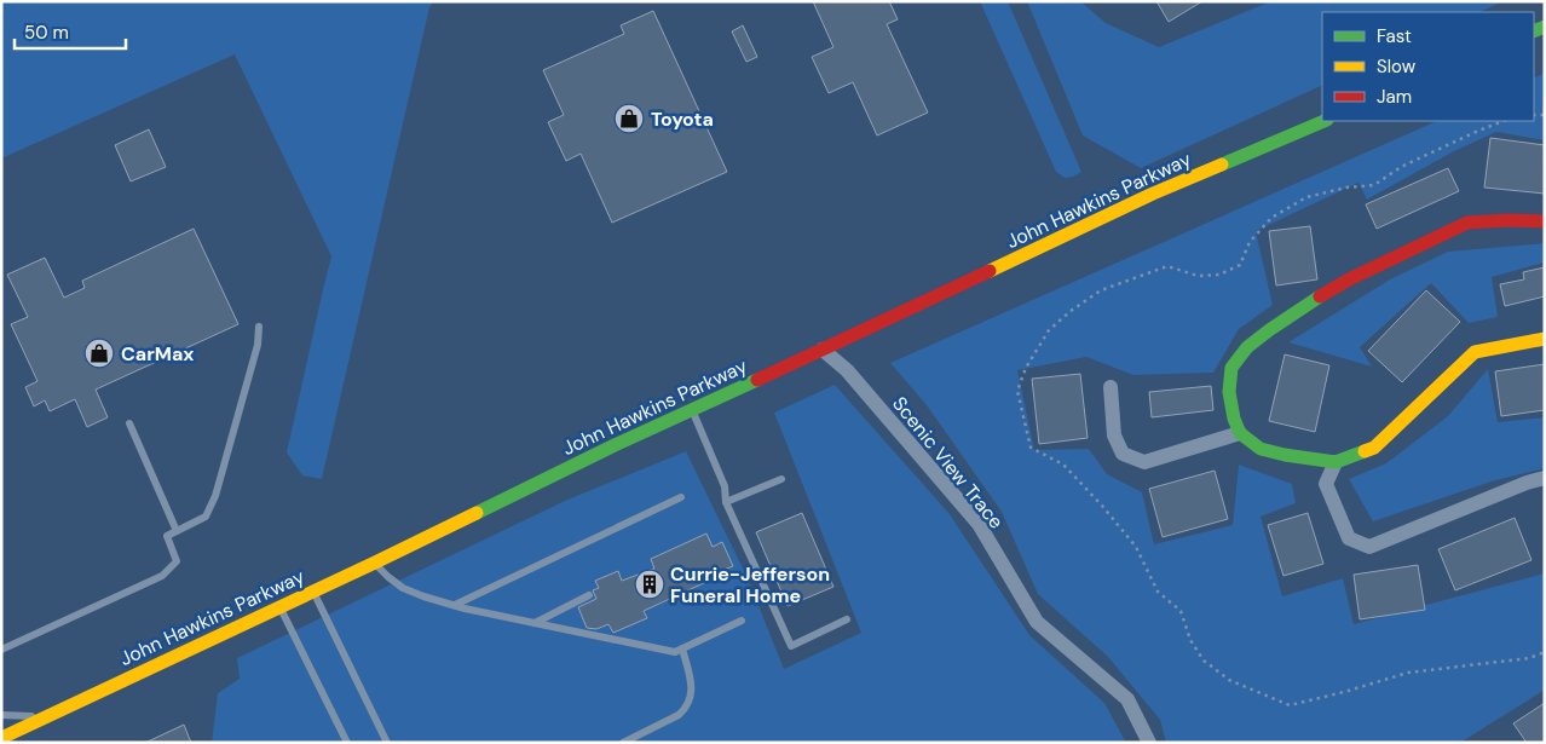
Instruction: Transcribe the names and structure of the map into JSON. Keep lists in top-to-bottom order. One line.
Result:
{"streets":{"main road":["John Hawkins Parkway"],"street":["Scenic View Trace"]},"crossings":[["John Hawkins Parkway","Scenic View Trace"]],"places":{"shop":["Toyota","CarMax"],"building":["Currie-Jefferson Funeral Home"]},"legend":["Fast","Slow","Jam"],"scale_bar":"50 m"}
